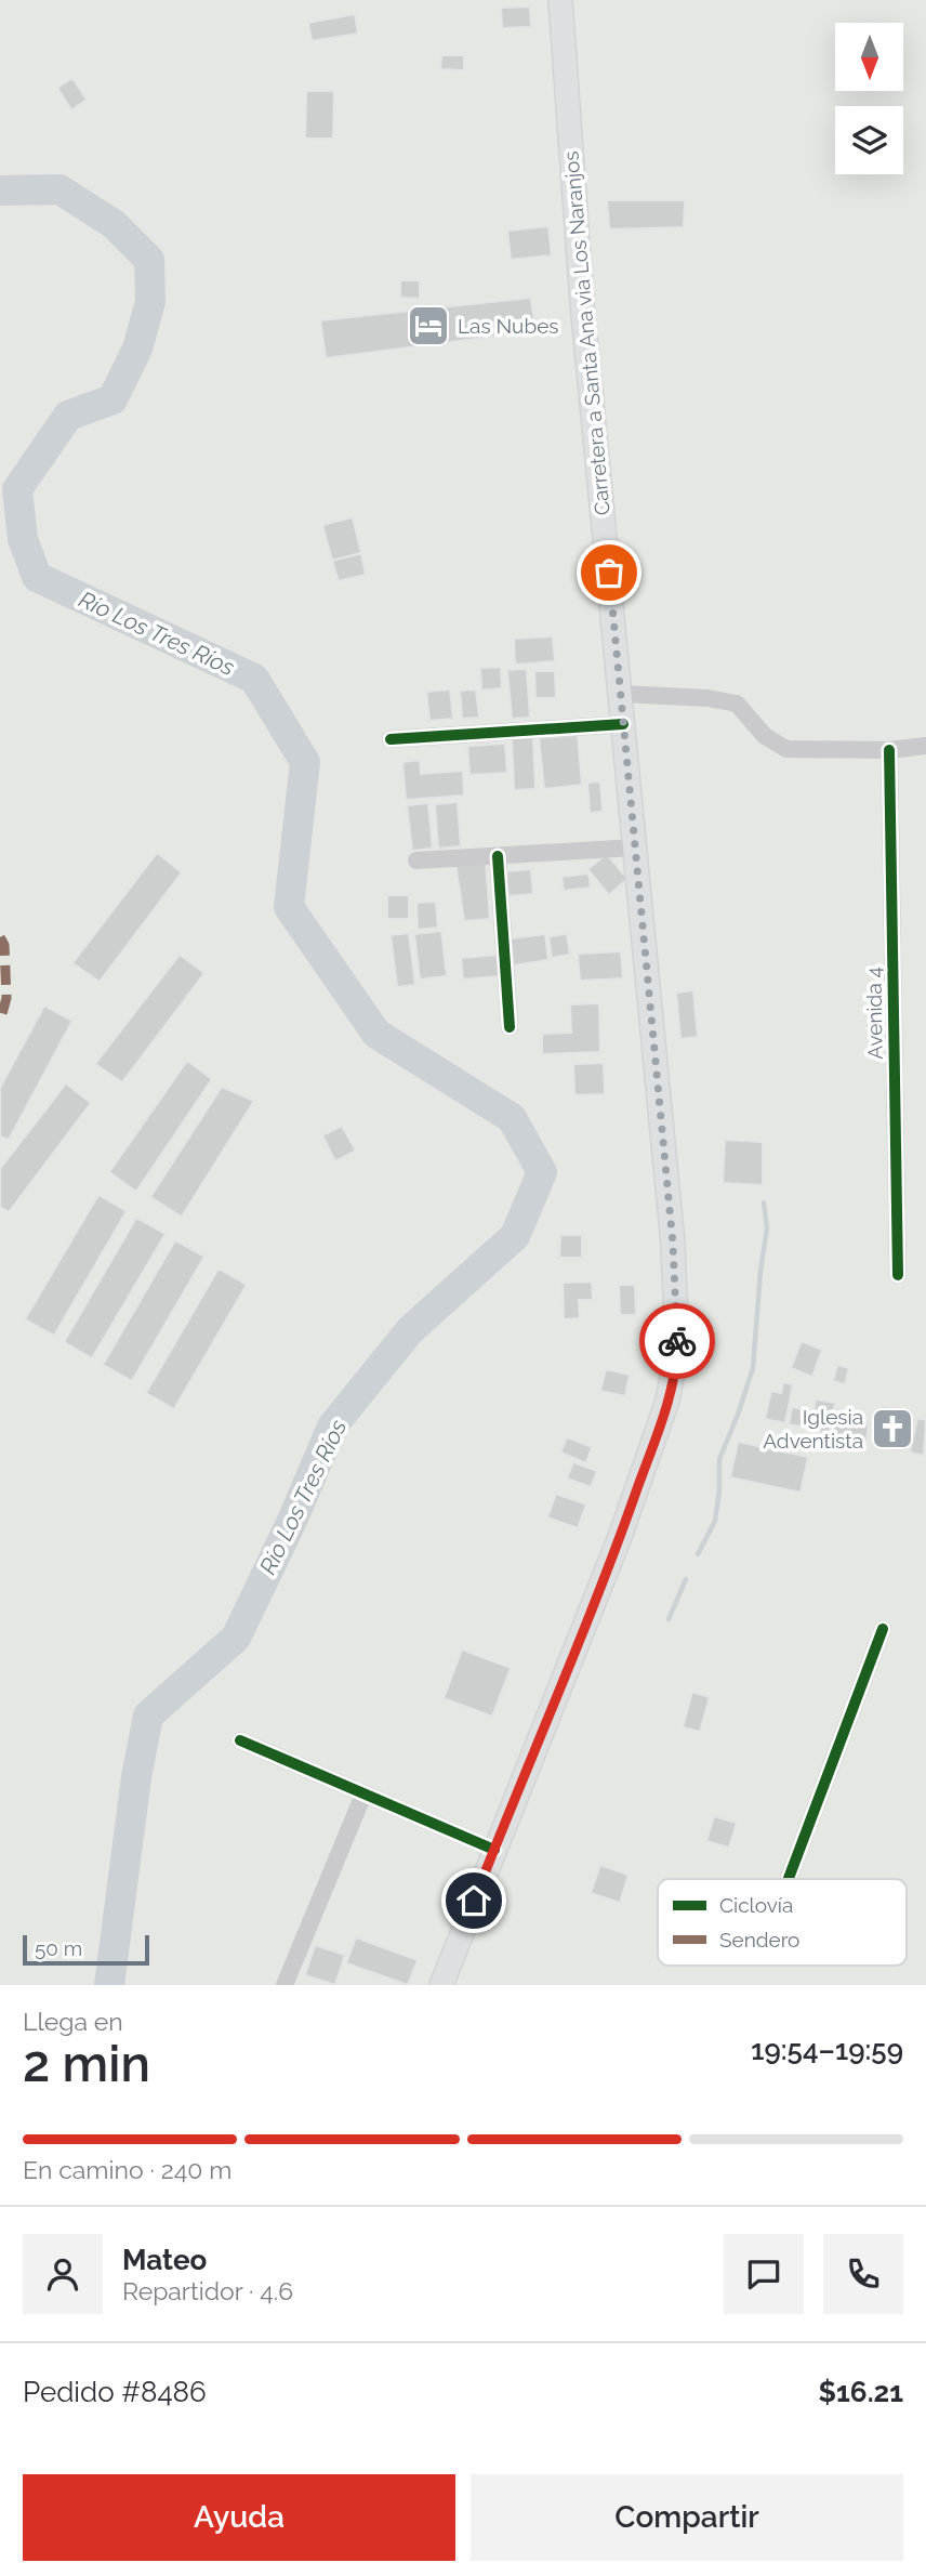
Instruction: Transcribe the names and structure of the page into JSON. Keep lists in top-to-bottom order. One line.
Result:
{"streets":{"main road":["Carretera a Santa Ana via Los Naranjos"],"street":["Avenida 4"]},"water":["Río Los Tres Ríos"],"places":{"hotel":["Las Nubes"],"church":["Iglesia Adventista"]},"legend":["Ciclovía","Sendero"],"scale_bar":"50 m","north":"bottom","page":{"scale":"50 m","heading":["2 min","Llega en","19:54–19:59"],"panel":["Mateo","Repartidor · 4.6","Pedido #8486","$16.21"],"bar":"En camino · 240 m","buttons":["Ayuda","Compartir"]}}
